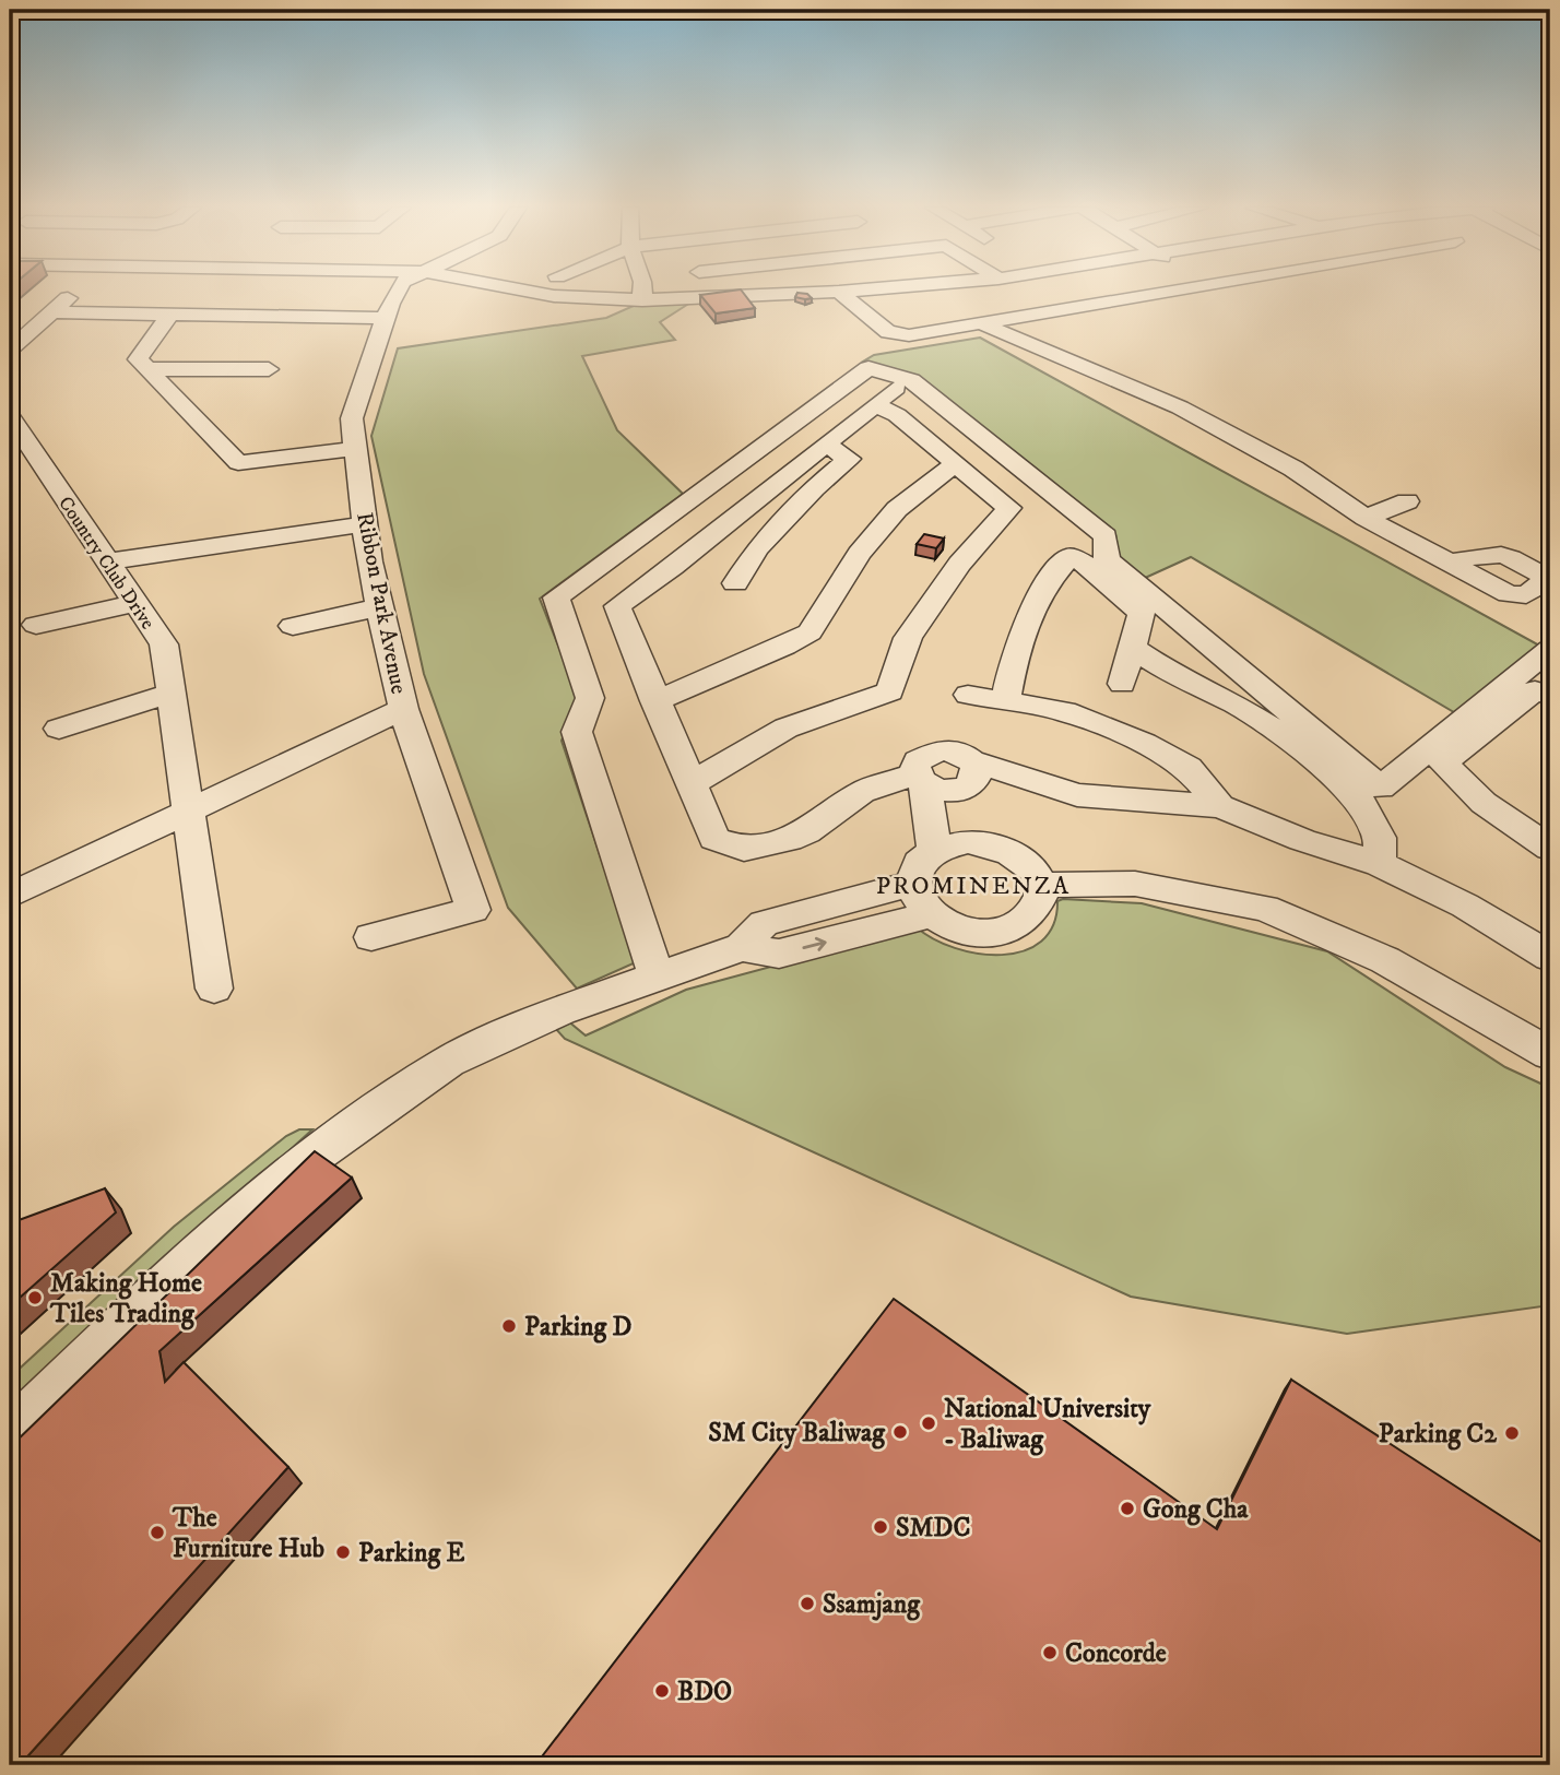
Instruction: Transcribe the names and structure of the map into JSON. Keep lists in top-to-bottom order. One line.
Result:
{"streets":{"street":["Country Club Drive","Ribbon Park Avenue"]},"crossings":[["Country Club Drive","Ribbon Park Avenue"]],"districts":["PROMINENZA"],"places":["Making Home Tiles Trading","Parking D","National University - Baliwag","SM City Baliwag","Parking C2","Gong Cha","SMDC","The Furniture Hub","Parking E","Ssamjang","Concorde","BDO"]}
